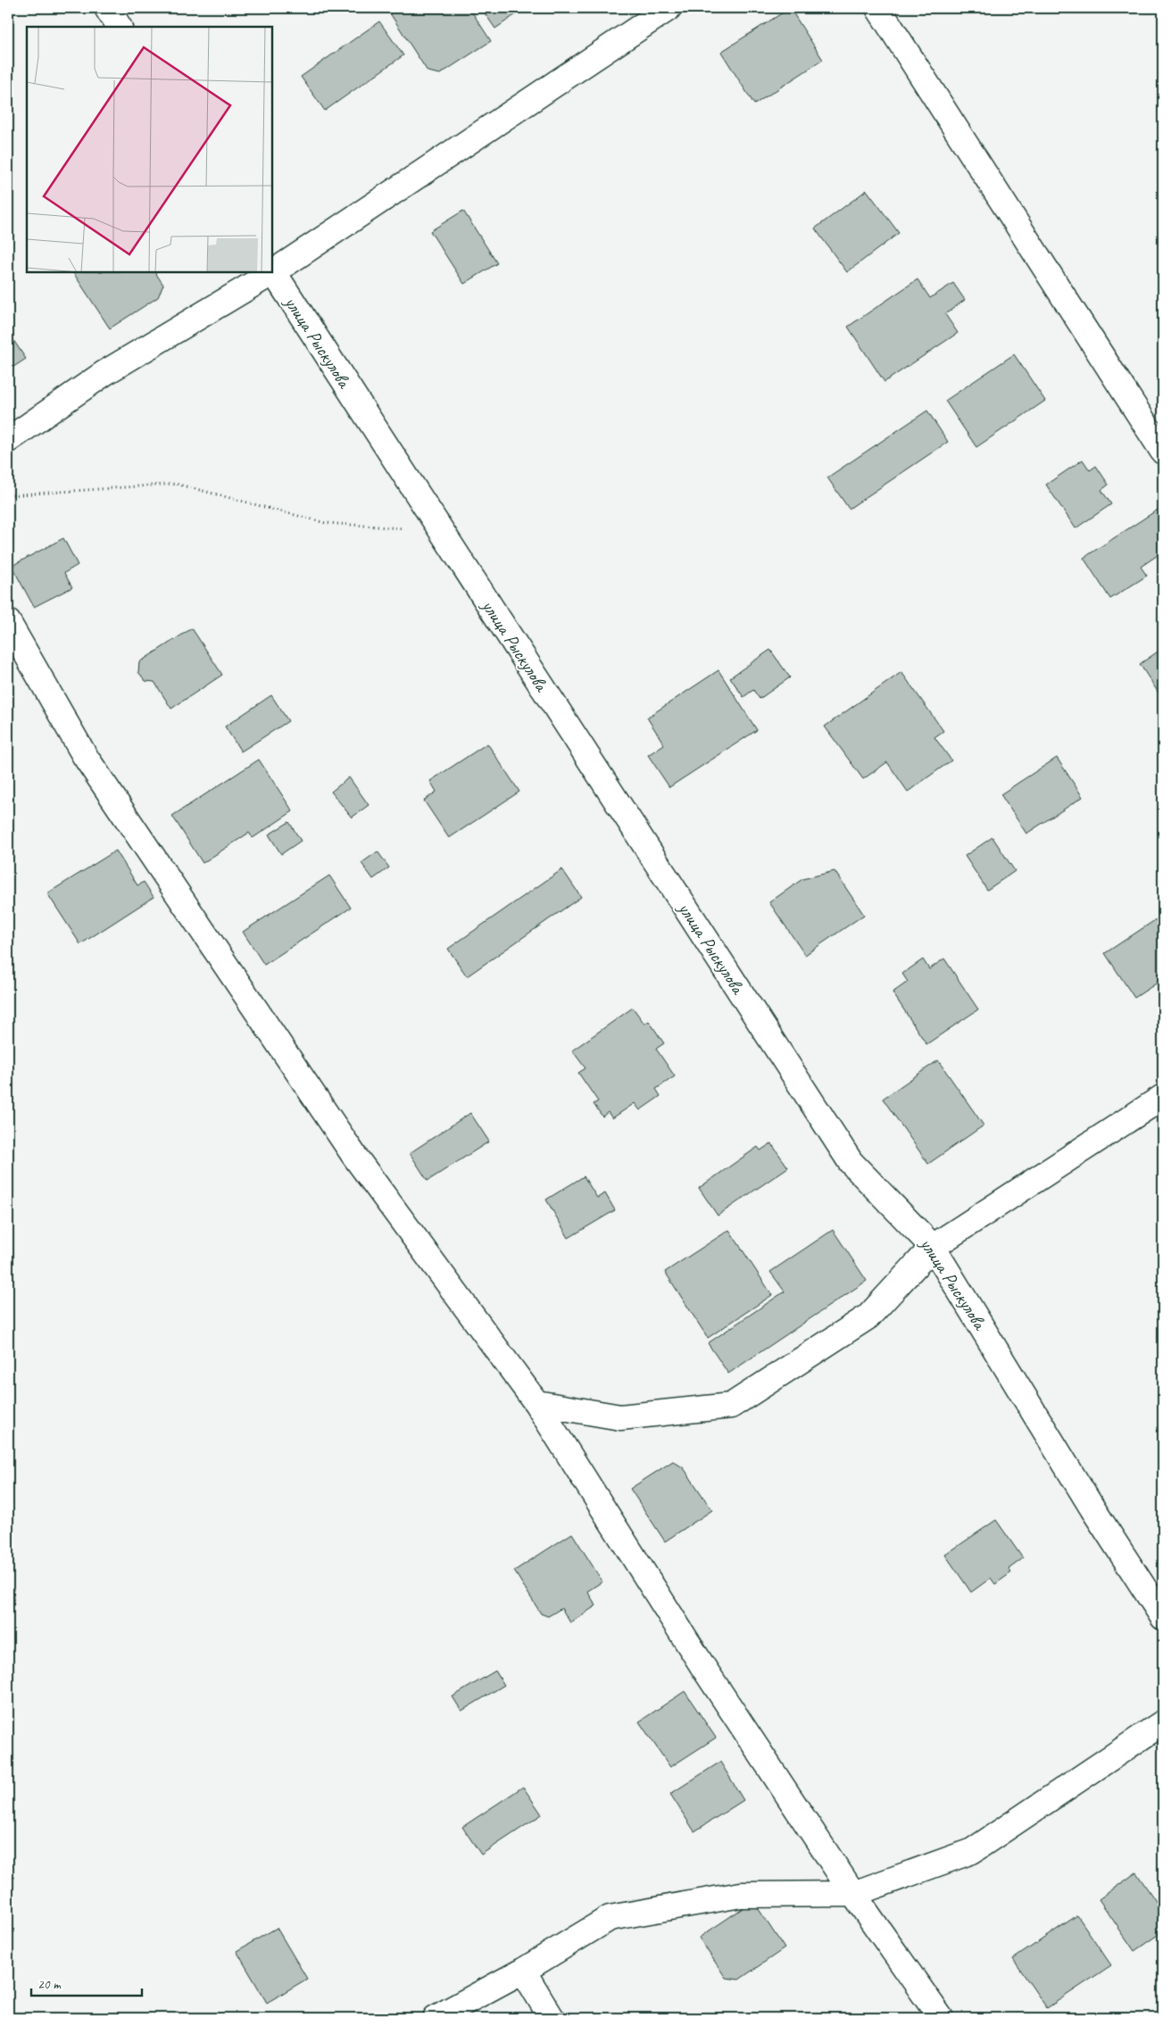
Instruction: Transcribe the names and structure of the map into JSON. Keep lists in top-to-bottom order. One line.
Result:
{"streets":{"street":["улица Рыскулова"]},"scale_bar":"20 m"}
